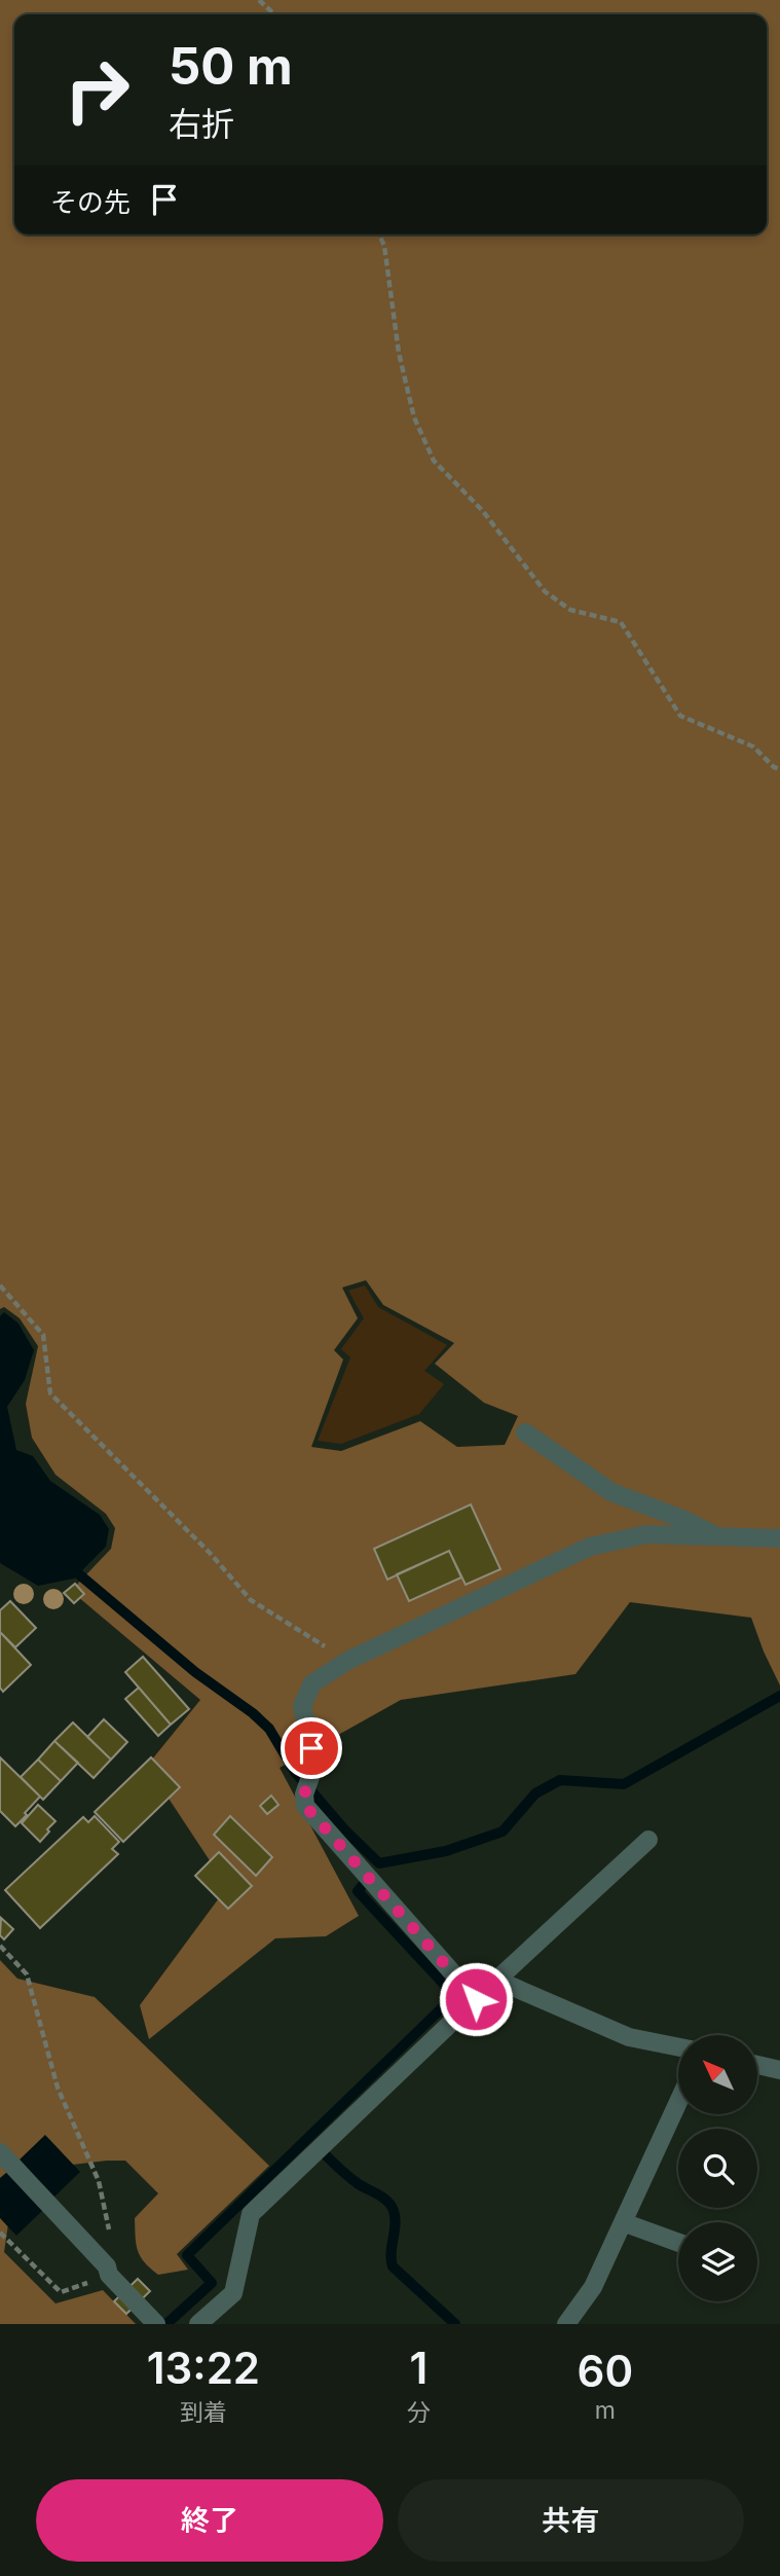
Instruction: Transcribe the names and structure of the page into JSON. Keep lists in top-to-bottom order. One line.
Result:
{"north":"top left","page":{"turn":["50 m","右折"],"then":"その先","eta":["13:22","到着","1","分","60","m"],"buttons":["終了","共有"]}}
